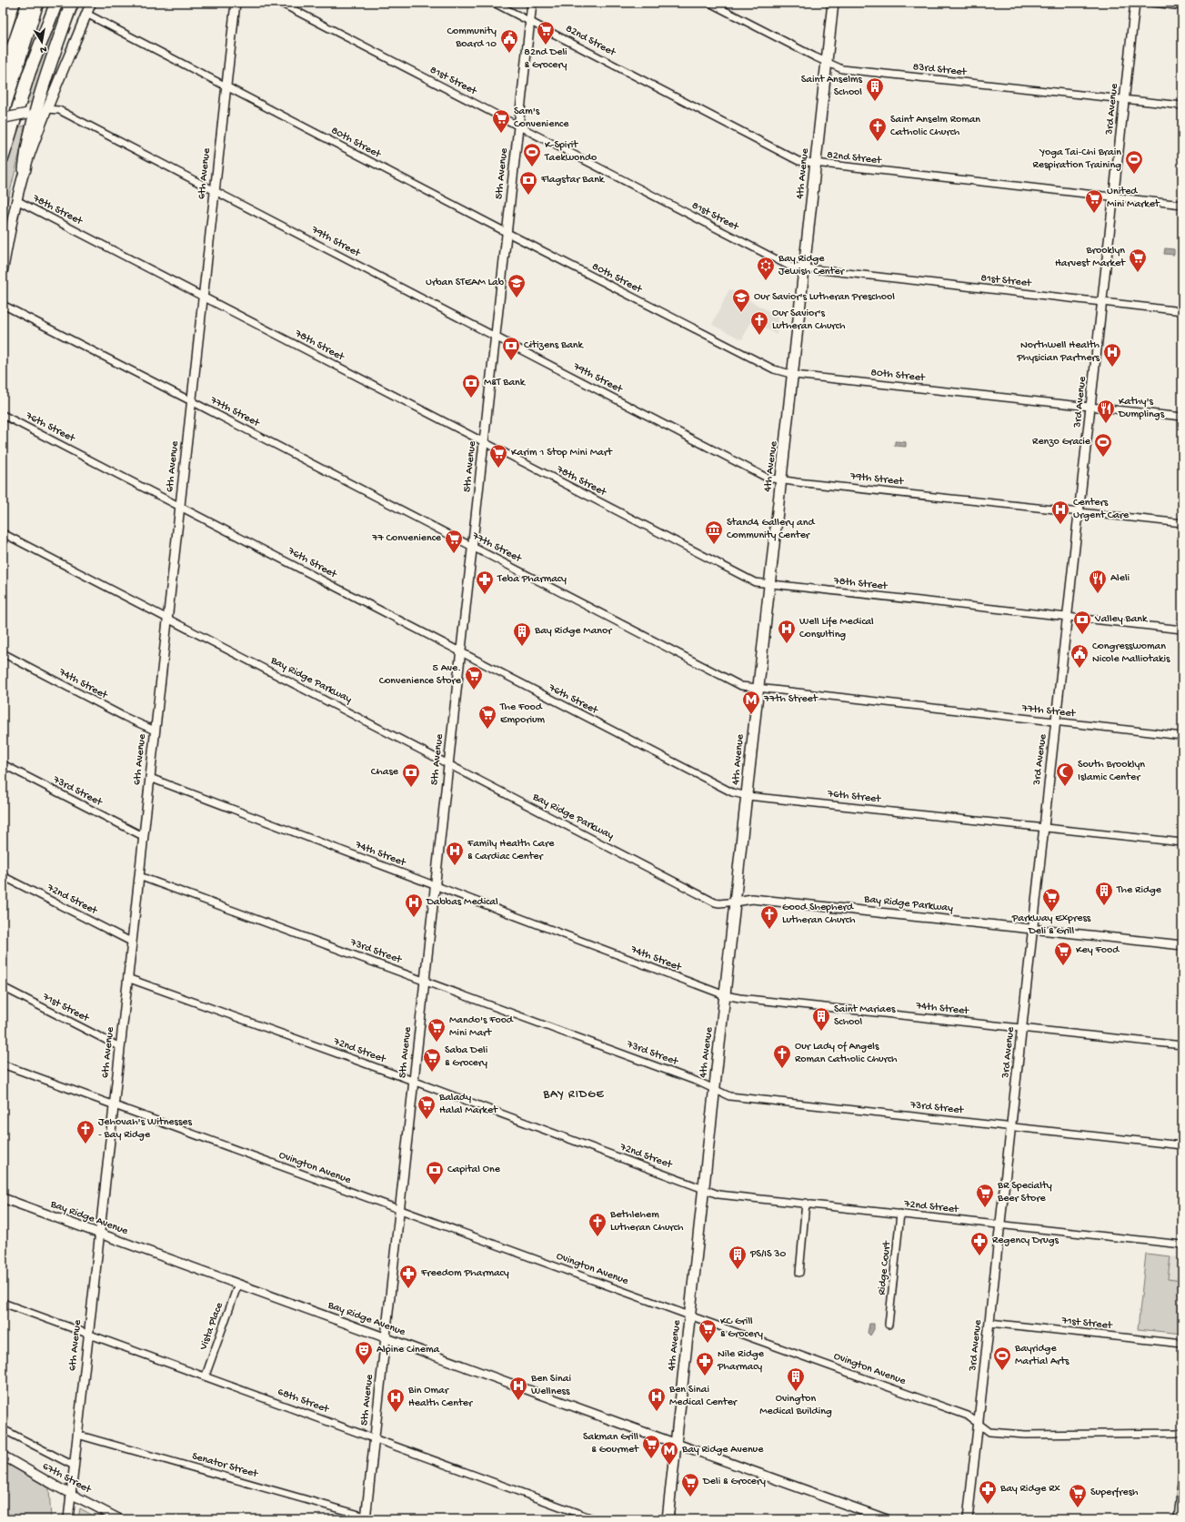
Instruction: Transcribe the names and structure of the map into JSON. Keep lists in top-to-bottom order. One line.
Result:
{"streets":{"main road":["4th Avenue"],"street":["82nd Street","83rd Street","81st Street","3rd Avenue","80th Street","6th Avenue","5th Avenue","78th Street","79th Street","77th Street","76th Street","Bay Ridge Parkway","74th Street","73rd Street","72nd Street","71st Street","Ovington Avenue","Bay Ridge Avenue","Ridge Court","Vista Place","68th Street","Senator Street","67th Street"]},"crossings":[["82nd Street","3rd Avenue"],["82nd Street","5th Avenue"],["82nd Street","4th Avenue"],["83rd Street","3rd Avenue"],["83rd Street","4th Avenue"],["81st Street","3rd Avenue"],["81st Street","5th Avenue"],["81st Street","4th Avenue"],["3rd Avenue","80th Street"],["3rd Avenue","78th Street"],["3rd Avenue","79th Street"],["3rd Avenue","77th Street"],["3rd Avenue","76th Street"],["3rd Avenue","Bay Ridge Parkway"],["3rd Avenue","74th Street"],["3rd Avenue","73rd Street"],["3rd Avenue","72nd Street"],["3rd Avenue","71st Street"],["3rd Avenue","Ovington Avenue"],["80th Street","6th Avenue"],["80th Street","5th Avenue"],["80th Street","4th Avenue"],["6th Avenue","78th Street"],["6th Avenue","79th Street"],["6th Avenue","77th Street"],["6th Avenue","76th Street"],["6th Avenue","Bay Ridge Parkway"],["6th Avenue","74th Street"],["6th Avenue","73rd Street"],["6th Avenue","72nd Street"],["6th Avenue","71st Street"],["6th Avenue","Ovington Avenue"],["6th Avenue","Bay Ridge Avenue"],["6th Avenue","68th Street"],["6th Avenue","Senator Street"],["6th Avenue","67th Street"],["5th Avenue","78th Street"],["5th Avenue","79th Street"],["5th Avenue","77th Street"],["5th Avenue","76th Street"],["5th Avenue","Bay Ridge Parkway"],["5th Avenue","74th Street"],["5th Avenue","73rd Street"],["5th Avenue","72nd Street"],["5th Avenue","Ovington Avenue"],["5th Avenue","Bay Ridge Avenue"],["5th Avenue","68th Street"],["5th Avenue","Senator Street"],["4th Avenue","78th Street"],["4th Avenue","79th Street"],["4th Avenue","77th Street"],["4th Avenue","76th Street"],["4th Avenue","Bay Ridge Parkway"],["4th Avenue","74th Street"],["4th Avenue","73rd Street"],["4th Avenue","72nd Street"],["4th Avenue","Ovington Avenue"],["4th Avenue","Bay Ridge Avenue"],["72nd Street","Ridge Court"],["Bay Ridge Avenue","Vista Place"],["Vista Place","68th Street"]],"districts":["BAY RIDGE"],"places":{"supermarket":["82nd Deli & Grocery","Sam's Convenience","United Mini Market","Brooklyn Harvest Market","Karim 1 Stop Mini Mart","77 Convenience","5 Ave. Convenience Store","The Food Emporium","Parkway Express Deli & Grill","Key Food","Mando's Food Mini Mart","Saba Deli & Grocery","Balady Halal Market","BR Specialty Beer Store","KC Grill & Grocery","Sakman Grill & Gourmet","Deli & Grocery","Superfresh"],"public building":["Community Board 10","Congresswoman Nicole Malliotakis"],"building":["Saint Anselms School","Bay Ridge Manor","The Ridge","Saint Mariaes School","PS/IS 30","Ovington Medical Building"],"church":["Saint Anselm Roman Catholic Church","Our Savior's Lutheran Church","Good Shepherd Lutheran Church","Our Lady of Angels Roman Catholic Church","Jehovah's Witnesses - Bay Ridge","Bethlehem Lutheran Church"],"sports":["K-Spirit Taekwondo","Yoga Tai-Chi Brain Respiration Training","Renzo Gracie","Bayridge Martial Arts"],"bank":["Flagstar Bank","Citizens Bank","M&T Bank","Valley Bank","Chase","Capital One"],"synagogue":["Bay Ridge Jewish Center"],"school or university":["Urban STEAM Lab","Our Savior's Lutheran Preschool"],"hospital":["Northwell Health Physician Partners","Centers Urgent Care","Well Life Medical Consulting","Family Health Care & Cardiac Center","Dabbas Medical","Ben Sinai Wellness","Ben Sinai Medical Center","Bin Omar Health Center"],"restaurant":["Kathy's Dumplings","Aleli"],"museum":["Stand4 Gallery and Community Center"],"pharmacy":["Teba Pharmacy","Regency Drugs","Freedom Pharmacy","Nile Ridge Pharmacy","Bay Ridge Rx"],"metro station":["77th Street","Bay Ridge Avenue"],"mosque":["South Brooklyn Islamic Center"],"theatre":["Alpine Cinema"]},"north":"bottom"}
